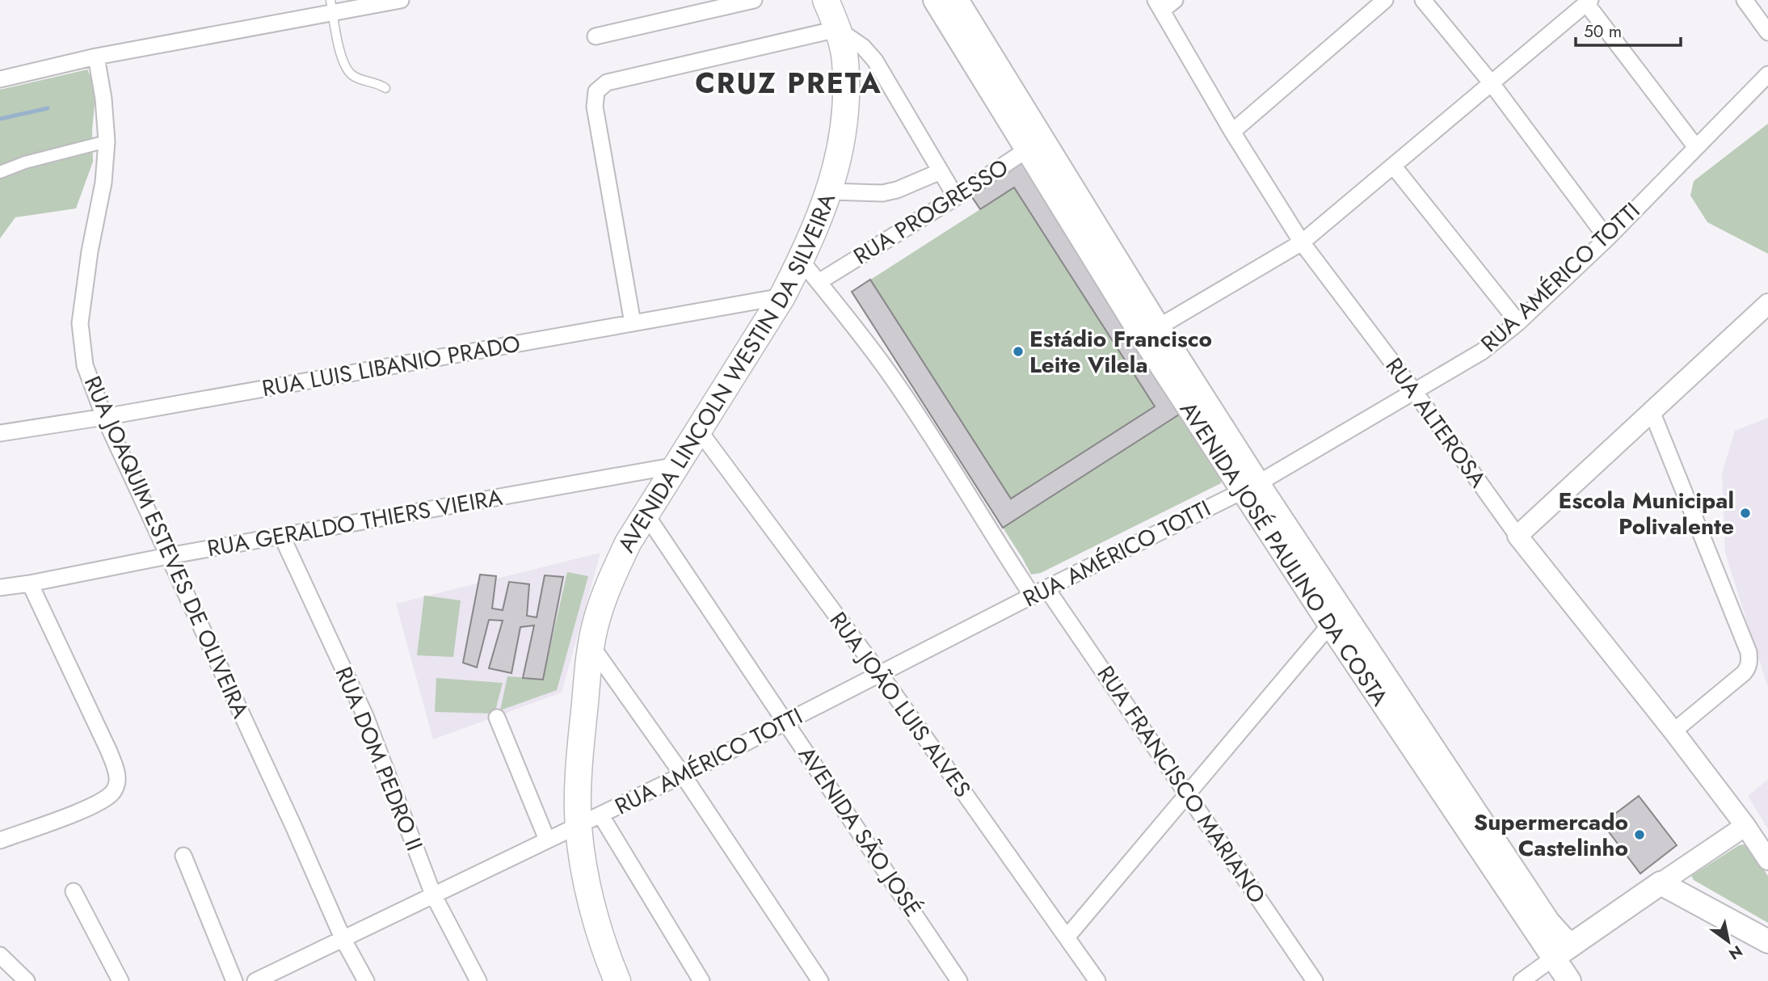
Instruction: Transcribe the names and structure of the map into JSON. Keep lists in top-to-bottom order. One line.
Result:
{"streets":{"main road":["AVENIDA LINCOLN WESTIN DA SILVEIRA","AVENIDA JOSÉ PAULINO DA COSTA"],"street":["RUA PROGRESSO","RUA AMÉRICO TOTTI","RUA LUIS LIBANIO PRADO","RUA ALTEROSA","RUA GERALDO THIERS VIEIRA","RUA JOAQUIM ESTEVES DE OLIVEIRA","RUA JOÃO LUIS ALVES","RUA DOM PEDRO II","RUA FRANCISCO MARIANO","AVENIDA SÃO JOSÉ"]},"crossings":[["RUA PROGRESSO","AVENIDA JOSÉ PAULINO DA COSTA"],["RUA AMÉRICO TOTTI","AVENIDA LINCOLN WESTIN DA SILVEIRA"],["RUA AMÉRICO TOTTI","RUA ALTEROSA"],["RUA AMÉRICO TOTTI","AVENIDA JOSÉ PAULINO DA COSTA"],["RUA AMÉRICO TOTTI","RUA JOÃO LUIS ALVES"],["RUA AMÉRICO TOTTI","RUA FRANCISCO MARIANO"],["RUA AMÉRICO TOTTI","AVENIDA SÃO JOSÉ"],["RUA LUIS LIBANIO PRADO","AVENIDA LINCOLN WESTIN DA SILVEIRA"],["RUA LUIS LIBANIO PRADO","RUA JOAQUIM ESTEVES DE OLIVEIRA"],["AVENIDA LINCOLN WESTIN DA SILVEIRA","RUA GERALDO THIERS VIEIRA"],["AVENIDA LINCOLN WESTIN DA SILVEIRA","RUA JOÃO LUIS ALVES"],["AVENIDA LINCOLN WESTIN DA SILVEIRA","AVENIDA SÃO JOSÉ"],["RUA GERALDO THIERS VIEIRA","RUA JOAQUIM ESTEVES DE OLIVEIRA"],["RUA GERALDO THIERS VIEIRA","RUA DOM PEDRO II"]],"districts":["CRUZ PRETA"],"places":["Estádio Francisco Leite Vilela","Escola Municipal Polivalente","Supermercado Castelinho"],"scale_bar":"50 m","north":"bottom right"}
